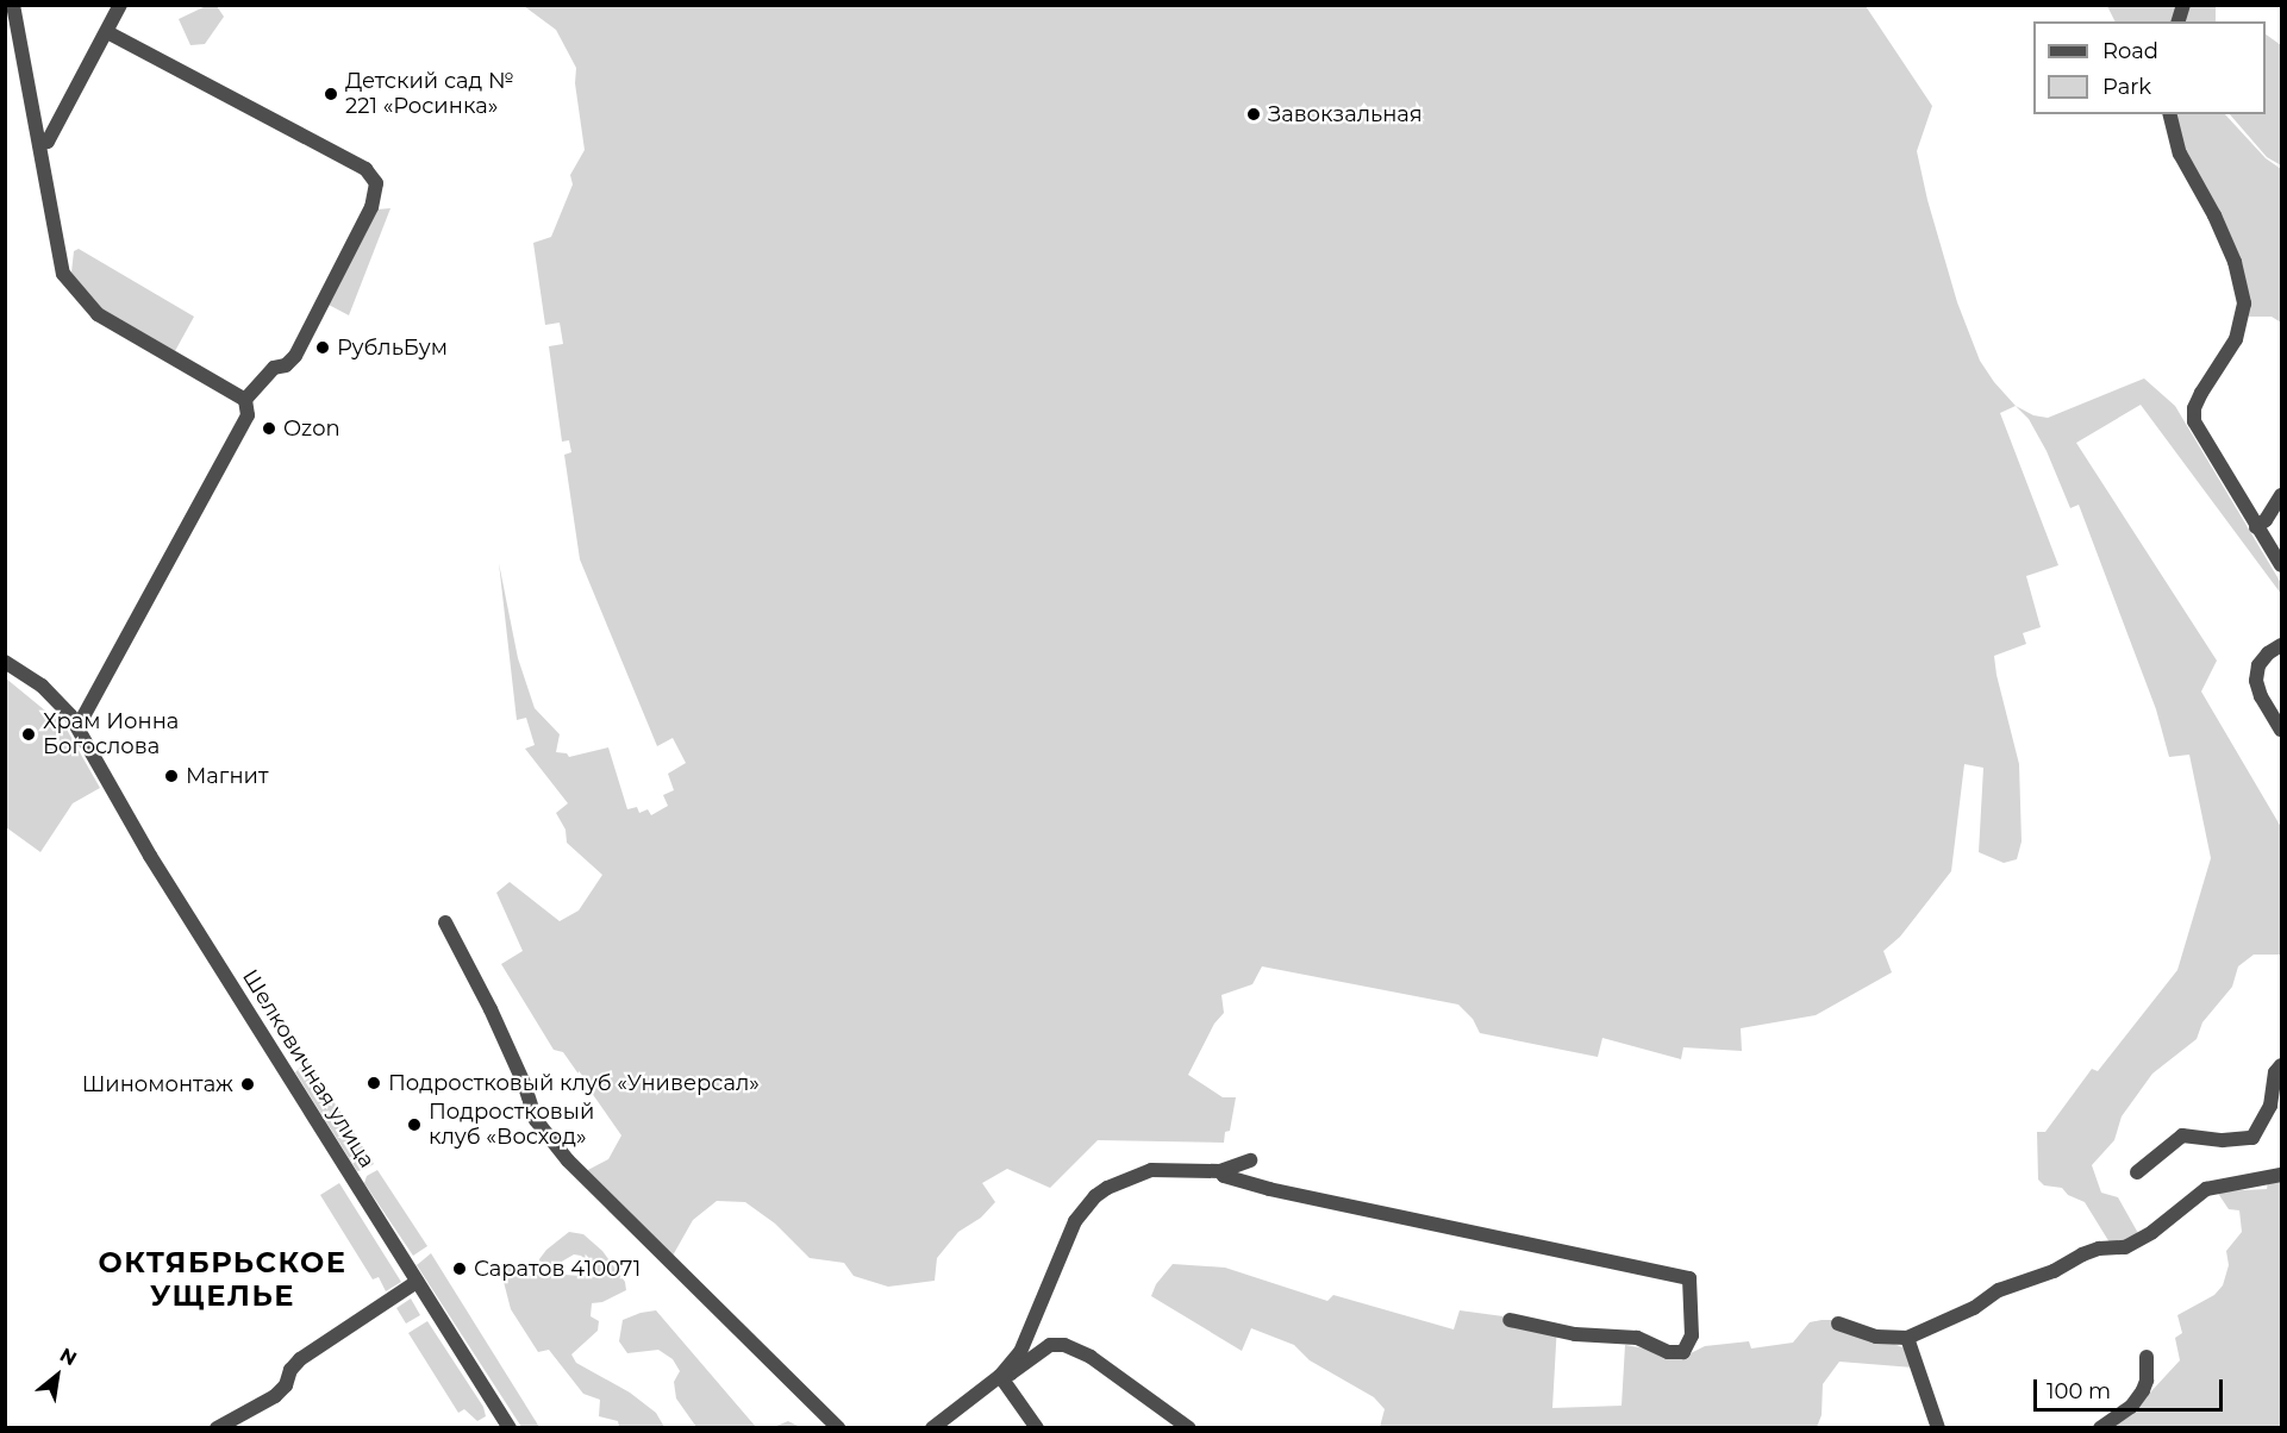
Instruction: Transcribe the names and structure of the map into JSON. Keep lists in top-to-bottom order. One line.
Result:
{"streets":{"street":["Шелковичная улица"]},"districts":["ОКТЯБРЬСКОЕ УЩЕЛЬЕ"],"places":["Детский сад № 221 «Росинка»","Завокзальная","РубльБум","Ozon","Храм Ионна Богослова","Магнит","Подростковый клуб «Универсал»","Шиномонтаж","Подростковый клуб «Восход»","Саратов 410071"],"legend":["Road","Park"],"scale_bar":"100 m","north":"top right"}
